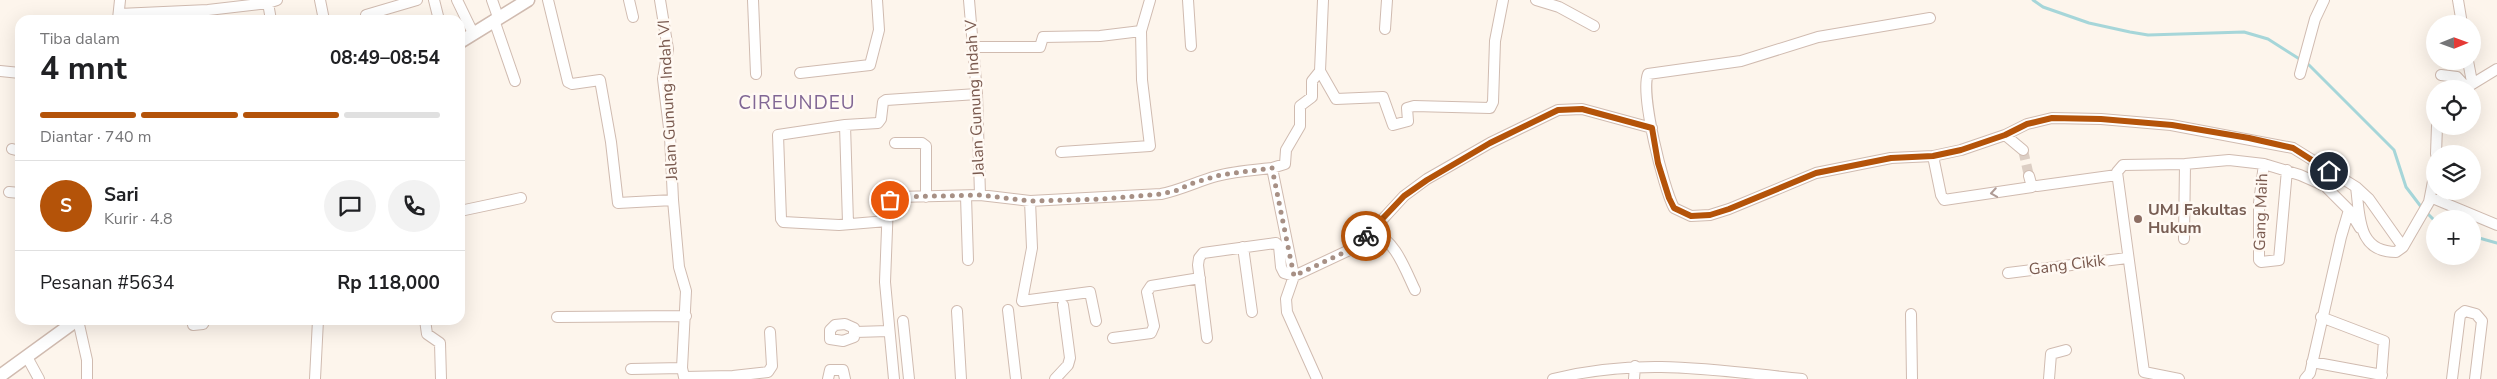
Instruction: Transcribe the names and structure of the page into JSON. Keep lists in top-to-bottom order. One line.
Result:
{"streets":{"street":["Jalan Gunung Indah V","Jalan Gunung Indah VI","Gang Maih","Gang Cikik"]},"districts":["CIREUNDEU"],"places":["UMJ Fakultas Hukum"],"north":"right","page":{"map_buttons":"+","heading":["4 mnt","Tiba dalam","08:49–08:54"],"panel":["Sari","Kurir · 4.8","Pesanan #5634","Rp 118,000"],"bar":"Diantar · 740 m","round":"S"}}
